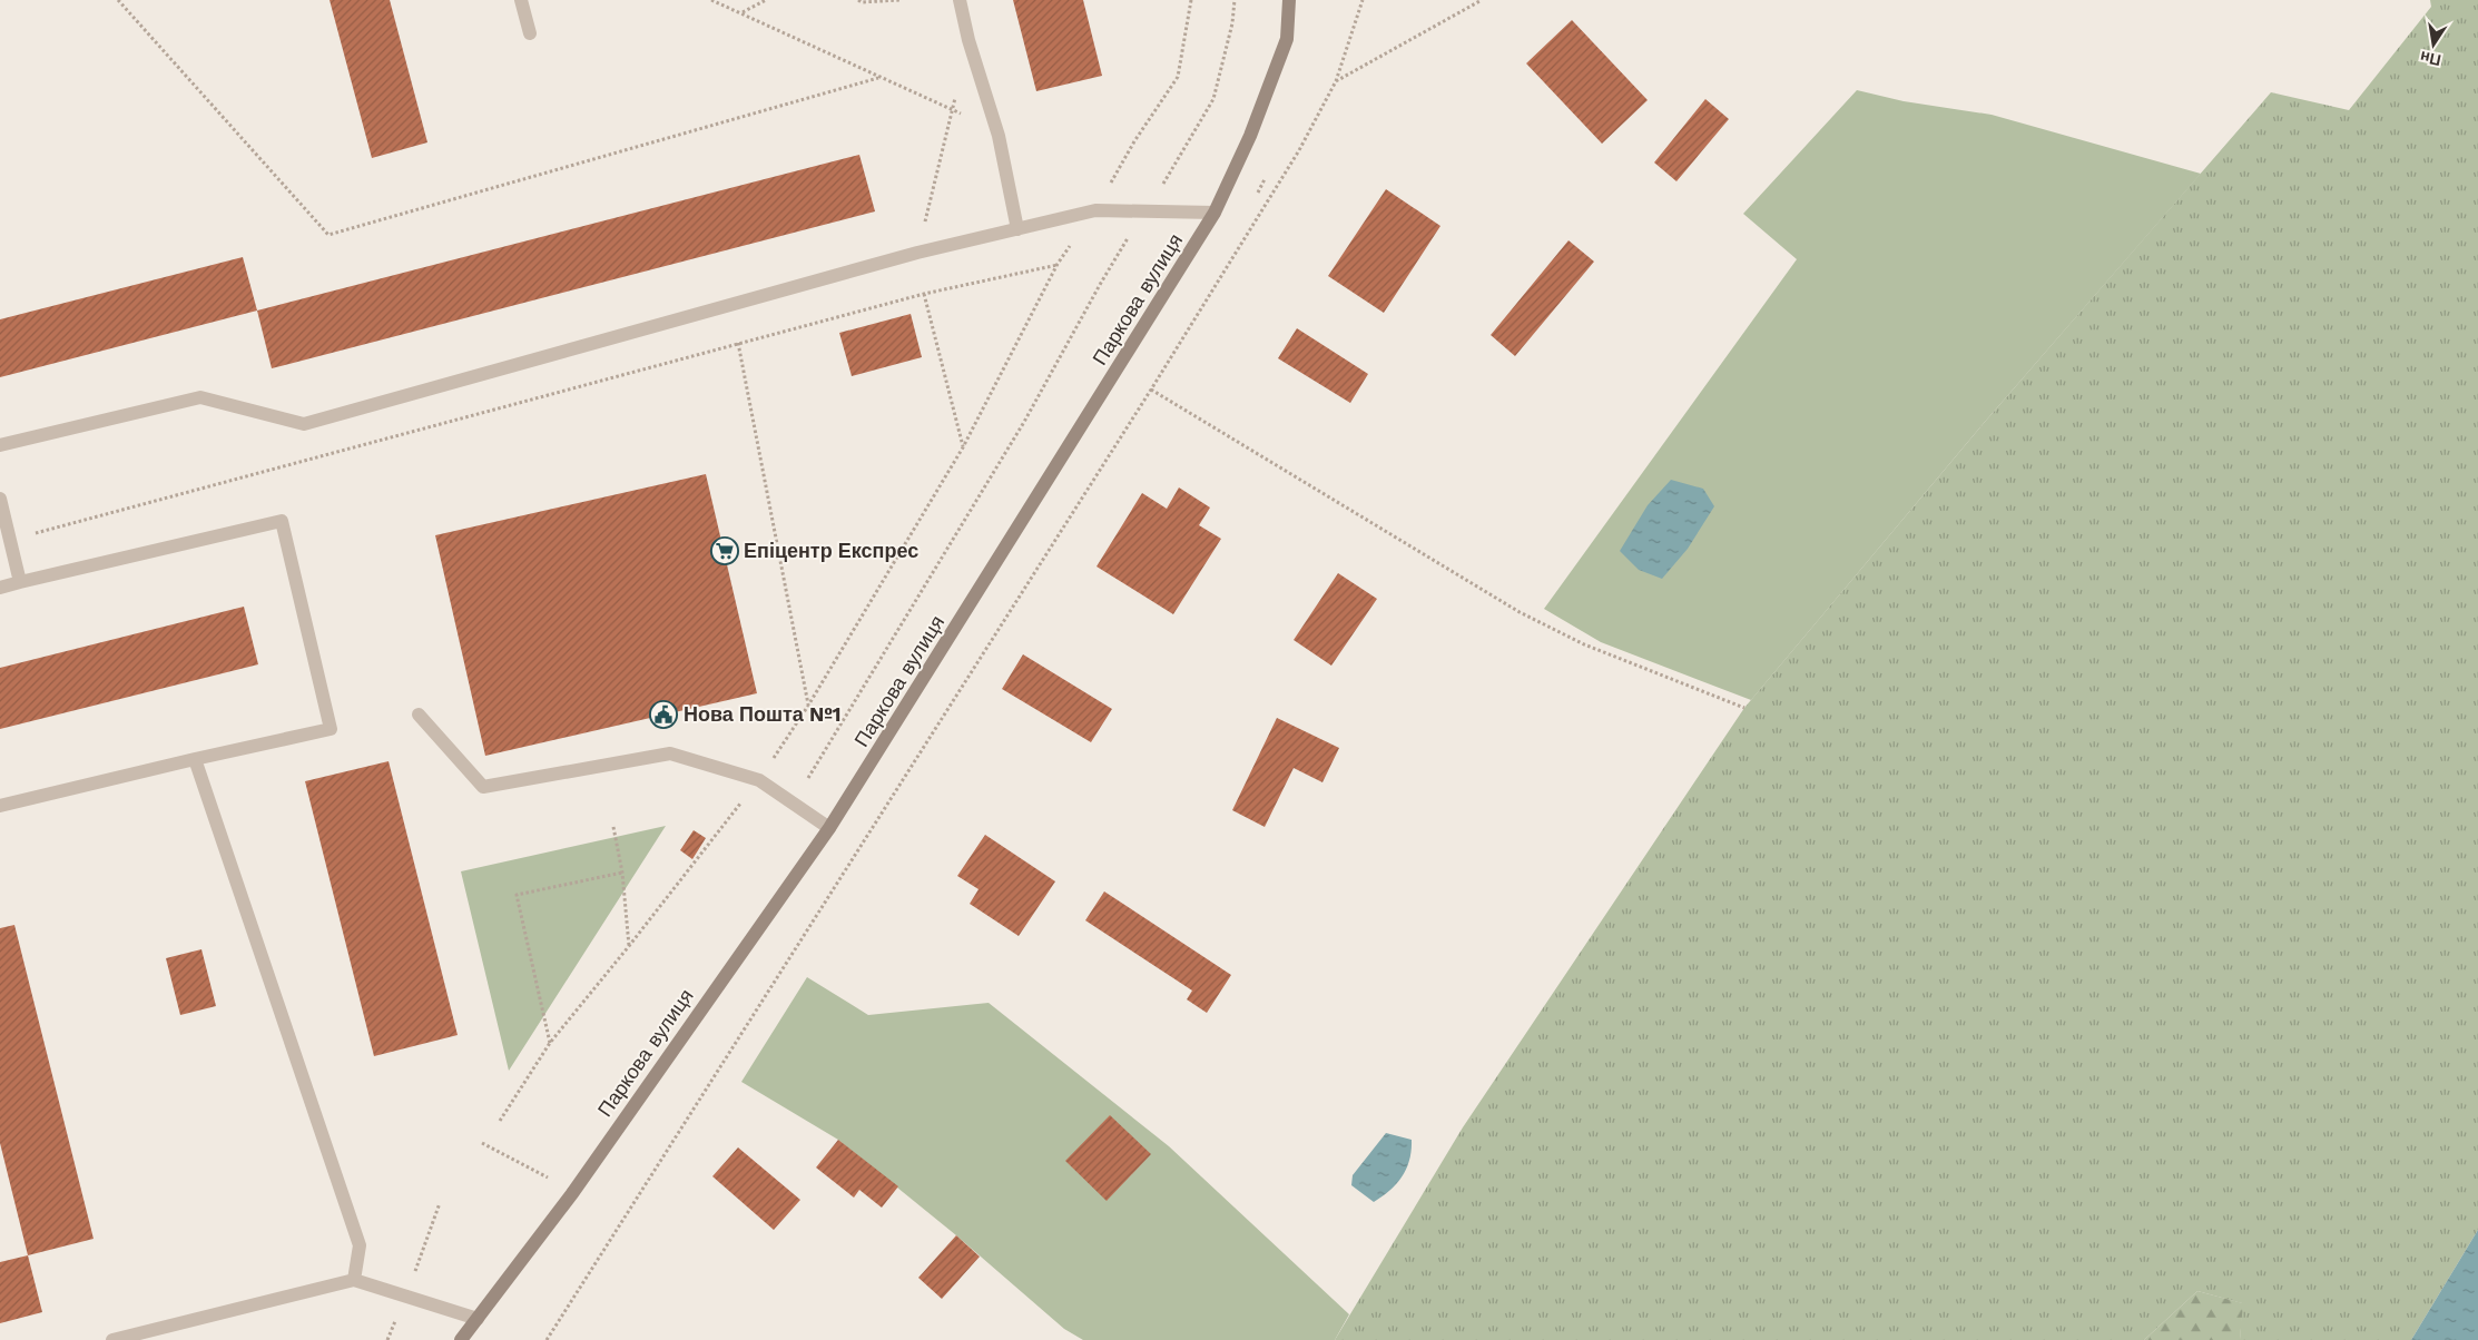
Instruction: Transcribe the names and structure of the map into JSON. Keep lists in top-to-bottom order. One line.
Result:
{"streets":{"street":["Паркова вулиця"]},"places":{"supermarket":["Епіцентр Експрес"],"public building":["Нова Пошта №1"]},"north":"bottom"}
